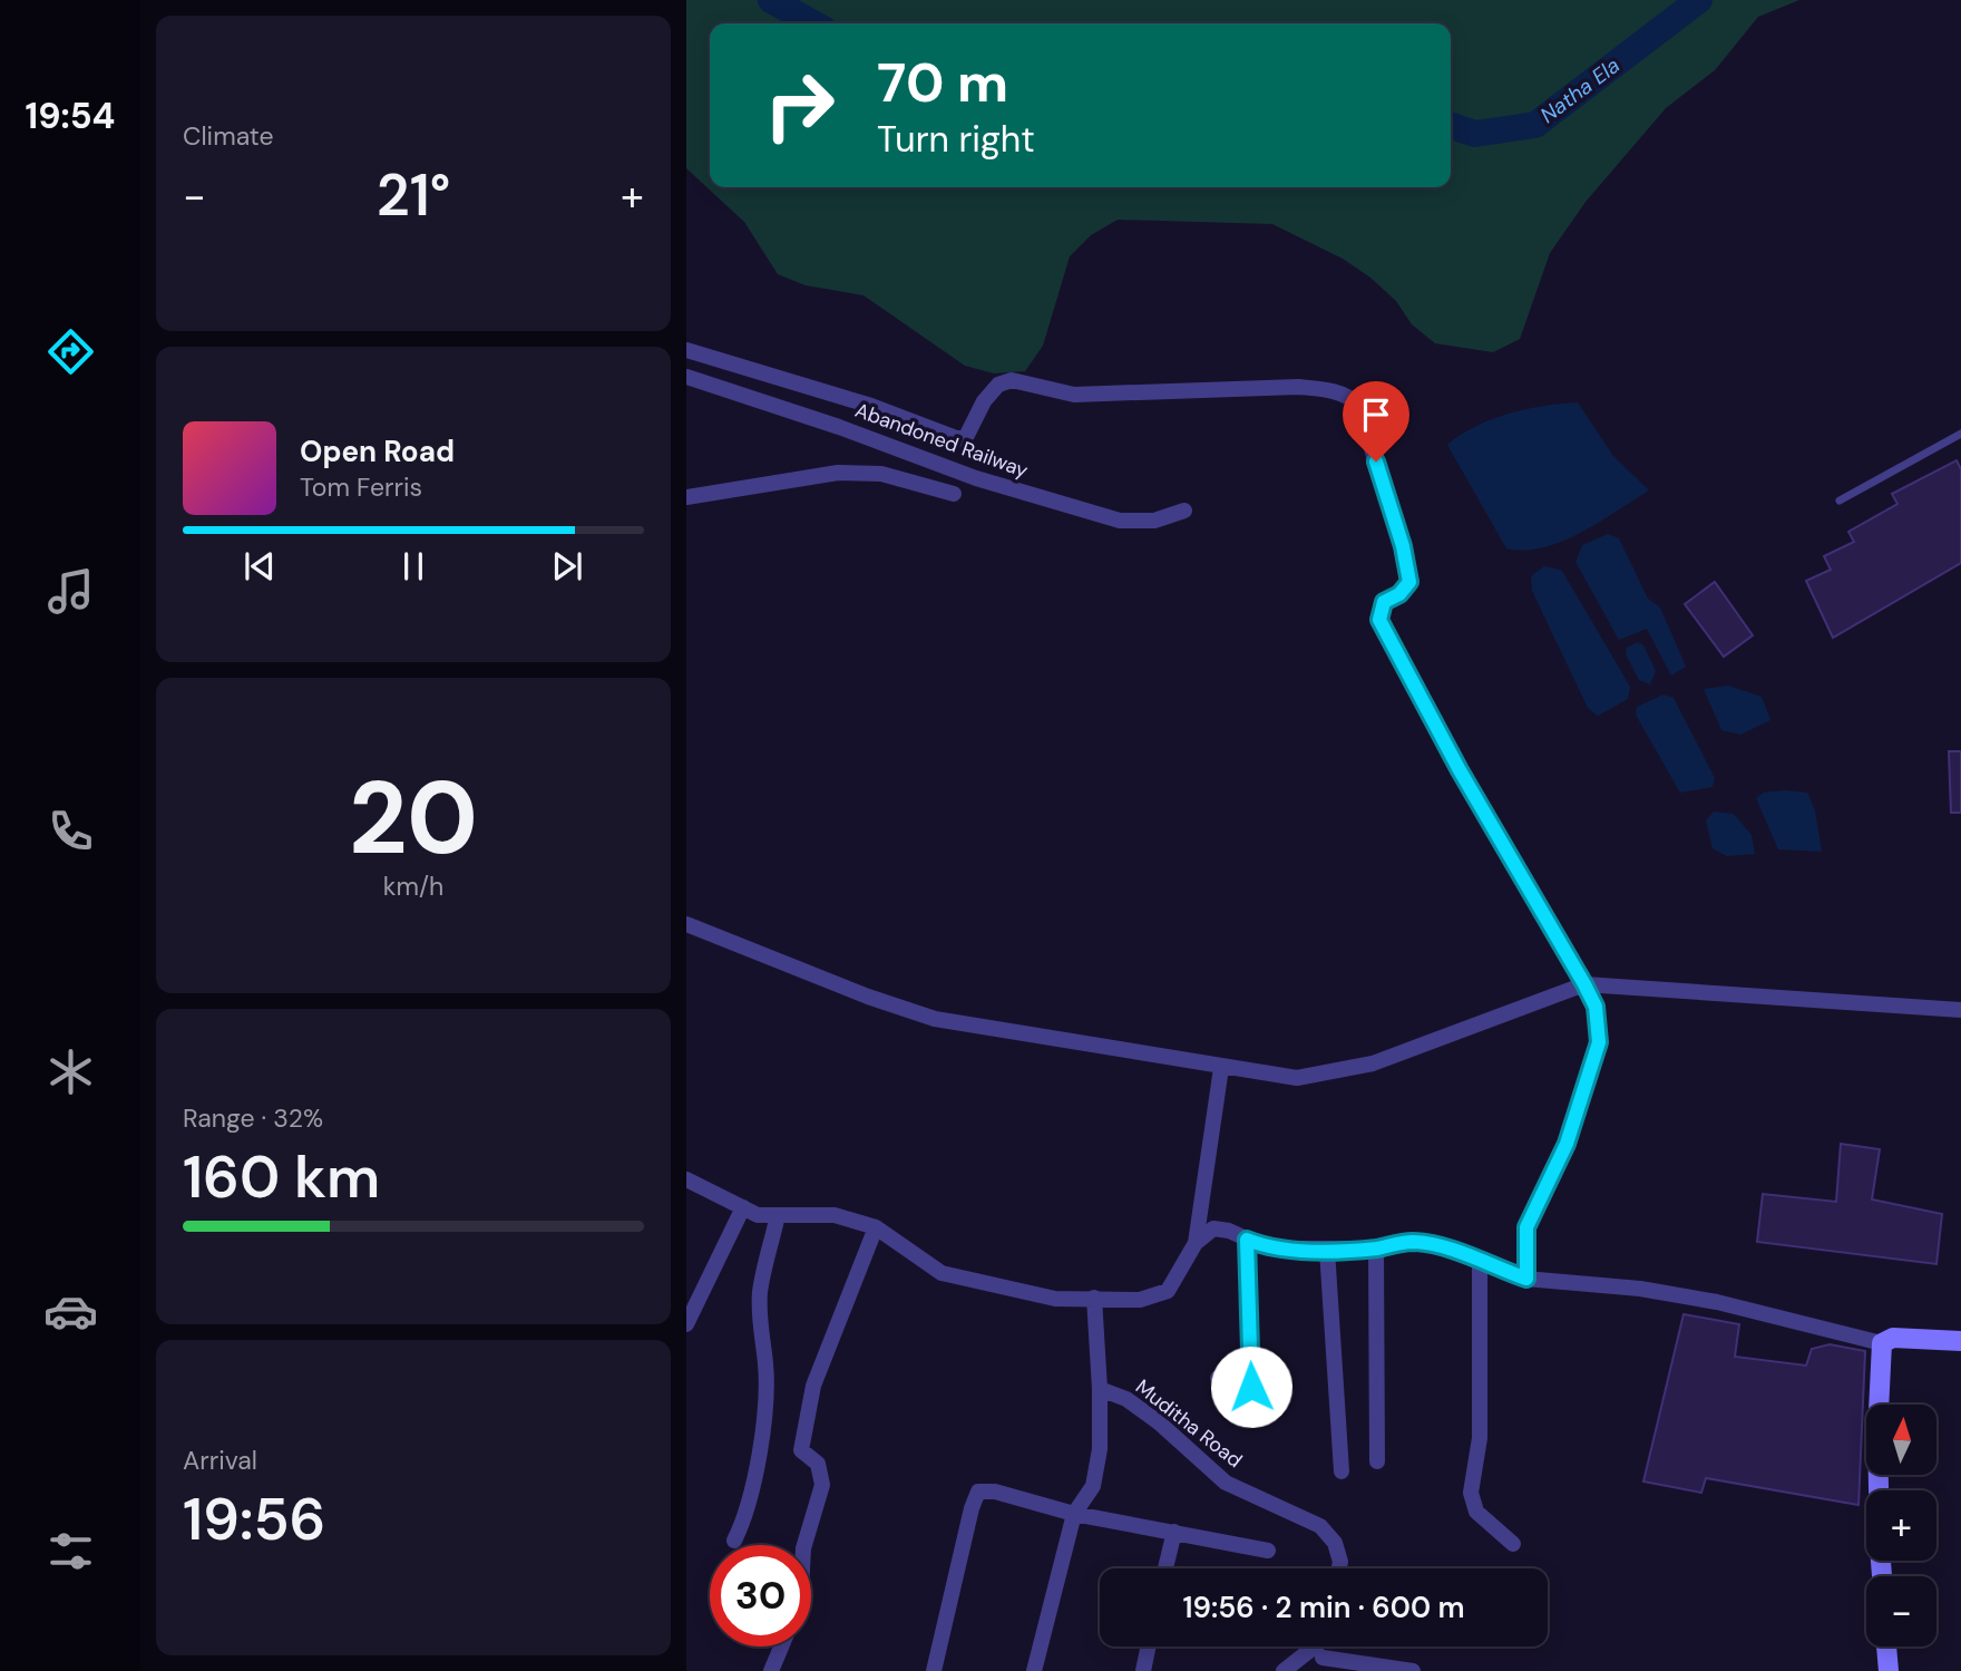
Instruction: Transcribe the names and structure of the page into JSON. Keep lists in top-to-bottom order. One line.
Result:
{"streets":{"street":["Abandoned Railway","Muditha Road"]},"water":["Natha Ela"],"north":"top","page":{"tabs":"19:54","tile":["Climate",["20","km/h"],["Range · 32%","160 km"],["Arrival","19:56"]],"turn":["70 m","Turn right"],"heat":["−","21°","+"],"song":["Open Road","Tom Ferris"],"map_buttons":["+","−"],"limit":"30","trip":"19:56 · 2 min · 600 m"}}
